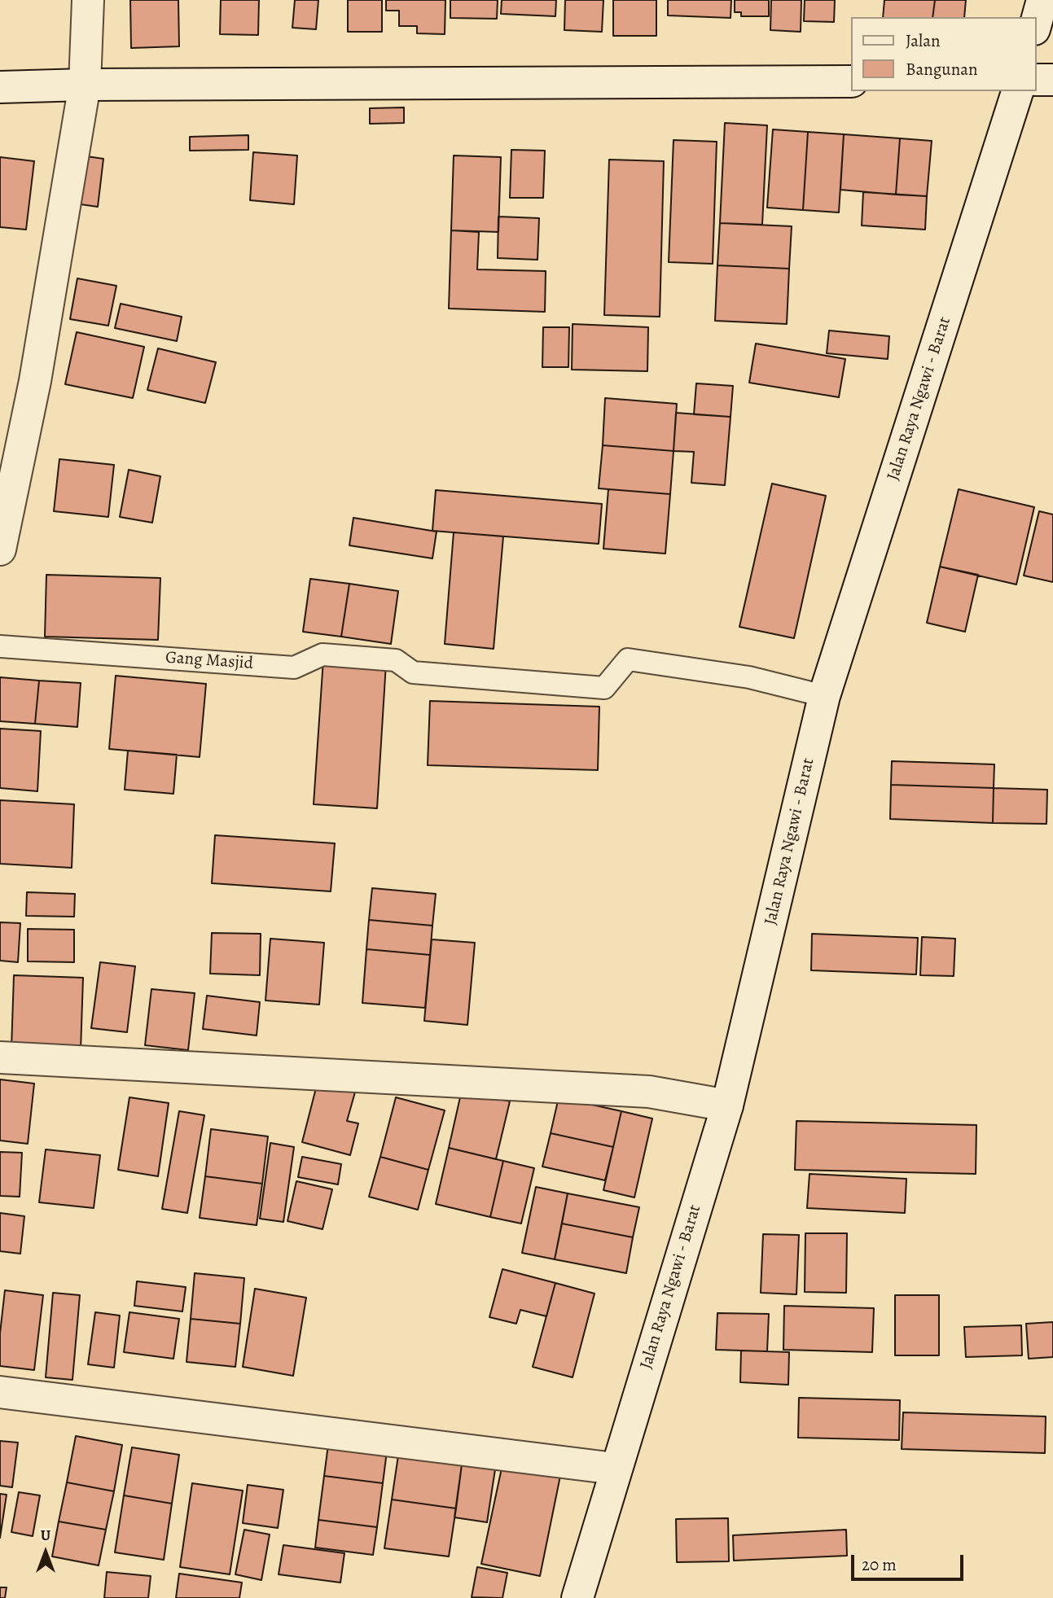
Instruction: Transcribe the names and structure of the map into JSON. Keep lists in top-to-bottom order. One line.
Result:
{"streets":{"street":["Jalan Raya Ngawi - Barat"],"lane":["Gang Masjid"]},"crossings":[["Jalan Raya Ngawi - Barat","Gang Masjid"]],"legend":["Jalan","Bangunan"],"scale_bar":"20 m","north":"top"}
